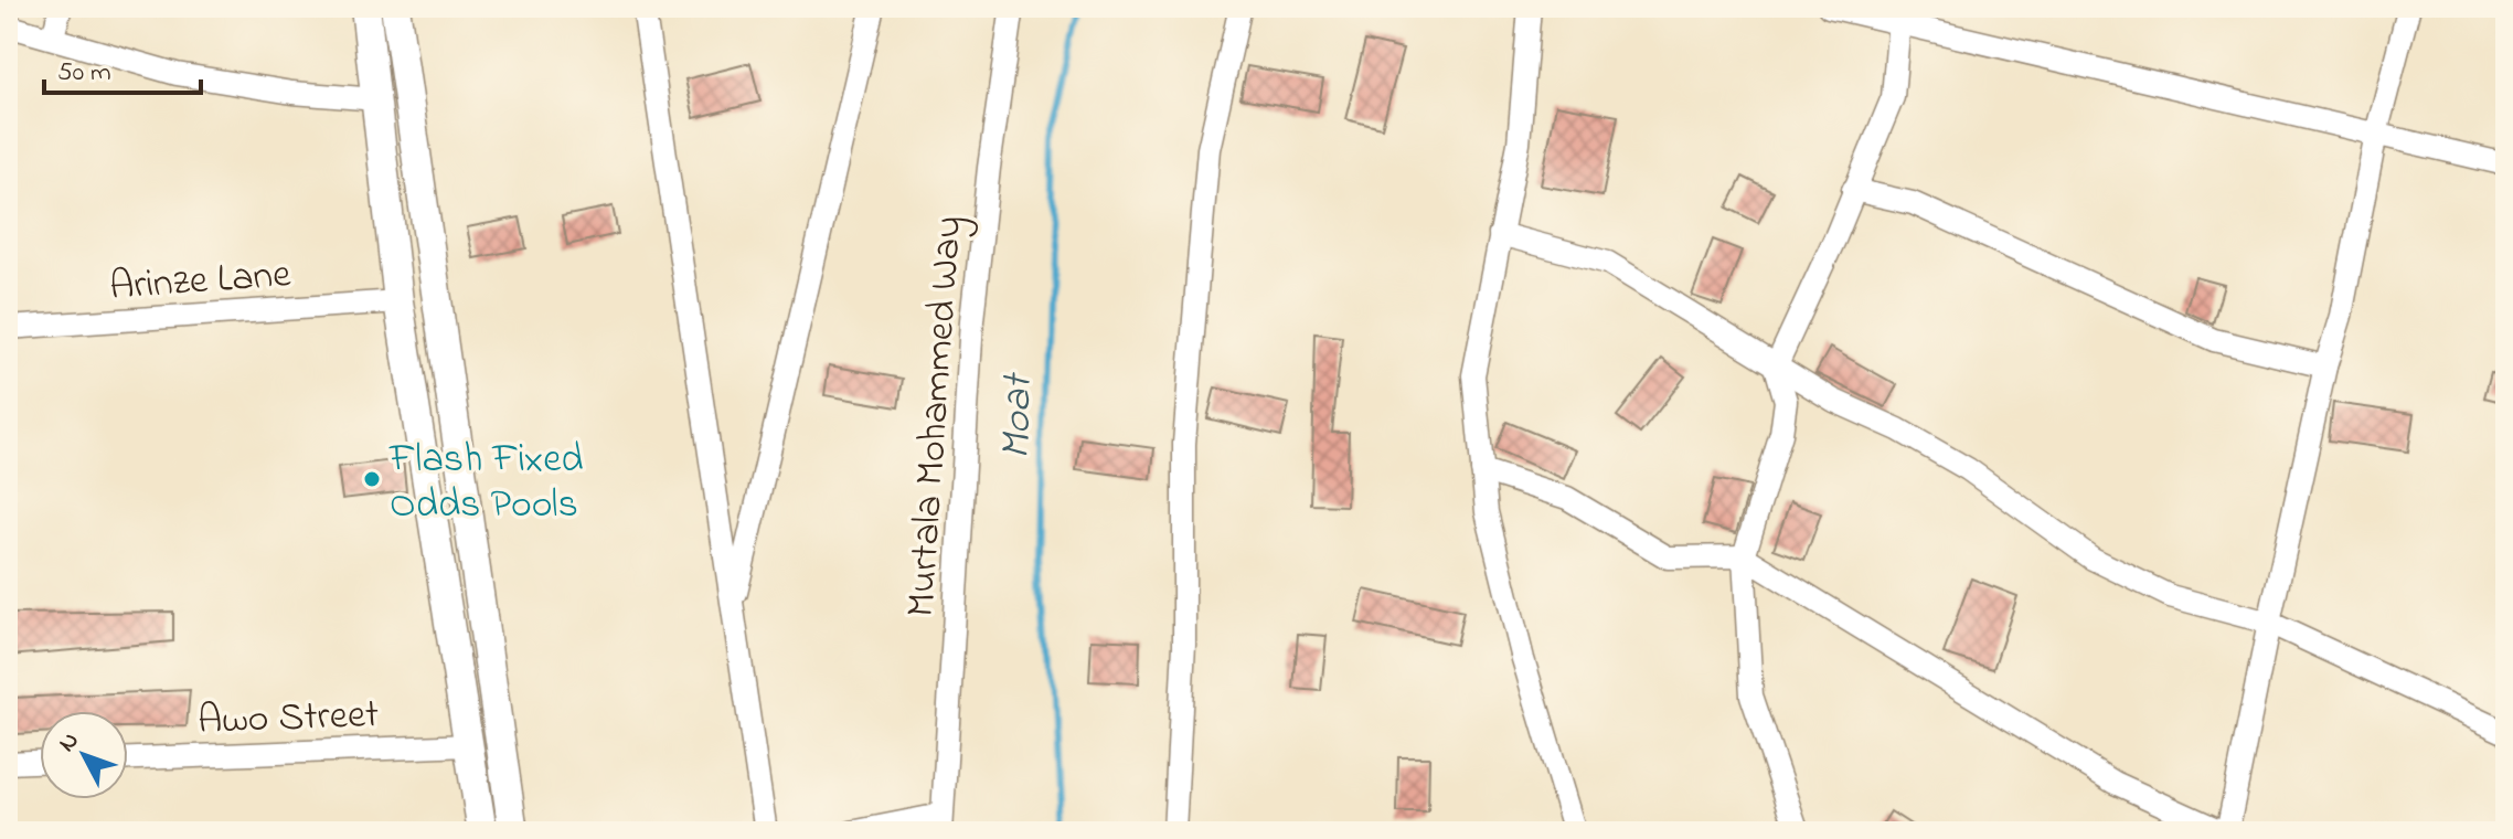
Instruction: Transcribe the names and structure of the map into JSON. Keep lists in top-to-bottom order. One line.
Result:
{"streets":{"street":["Arinze Lane","Murtala Mohammed Way","Awo Street"]},"water":["Moat"],"places":["Flash Fixed Odds Pools"],"scale_bar":"50 m","north":"top left"}
